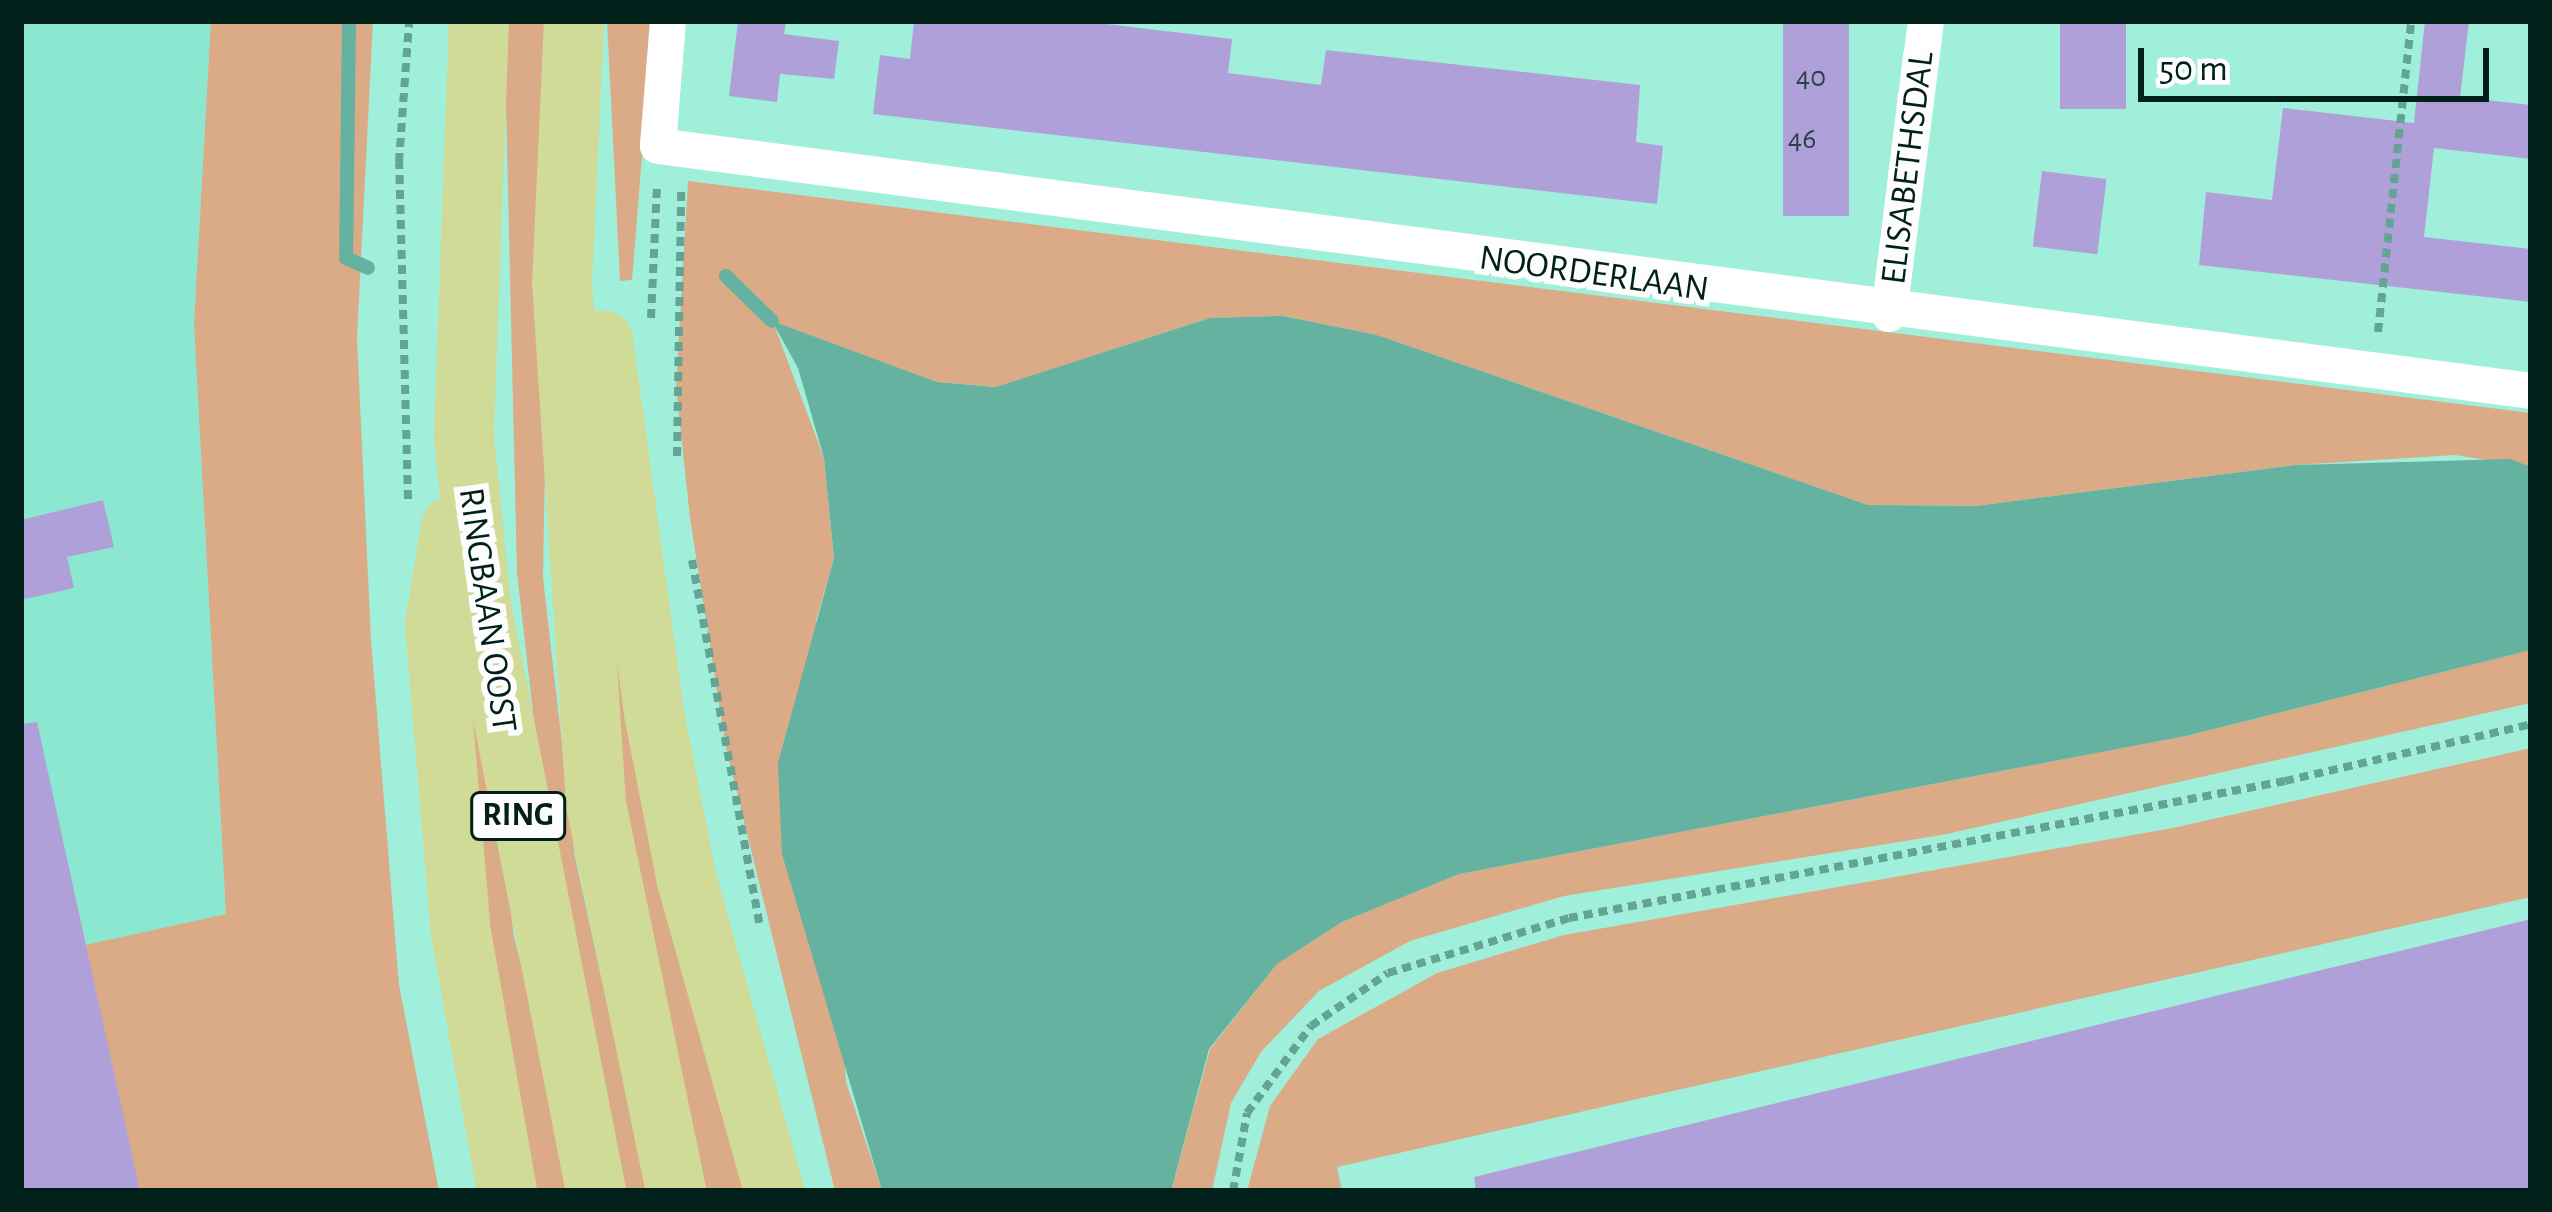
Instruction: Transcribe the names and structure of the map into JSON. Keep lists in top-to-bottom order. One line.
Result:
{"streets":{"main road":["RINGBAAN OOST","RING"],"street":["ELISABETHSDAL","NOORDERLAAN"]},"crossings":[["ELISABETHSDAL","NOORDERLAAN"]],"house_numbers":["40","46"],"scale_bar":"50 m"}
